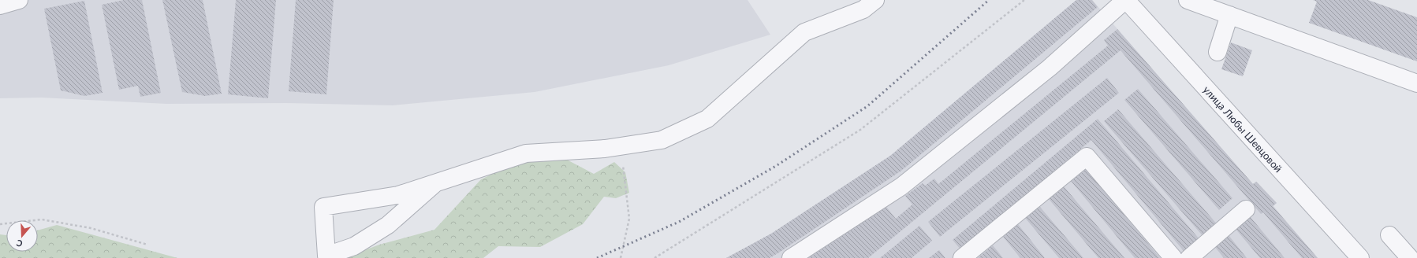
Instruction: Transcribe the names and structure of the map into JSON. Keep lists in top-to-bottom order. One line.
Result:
{"streets":{"street":["улица Любы Шевцовой"]},"north":"bottom"}
